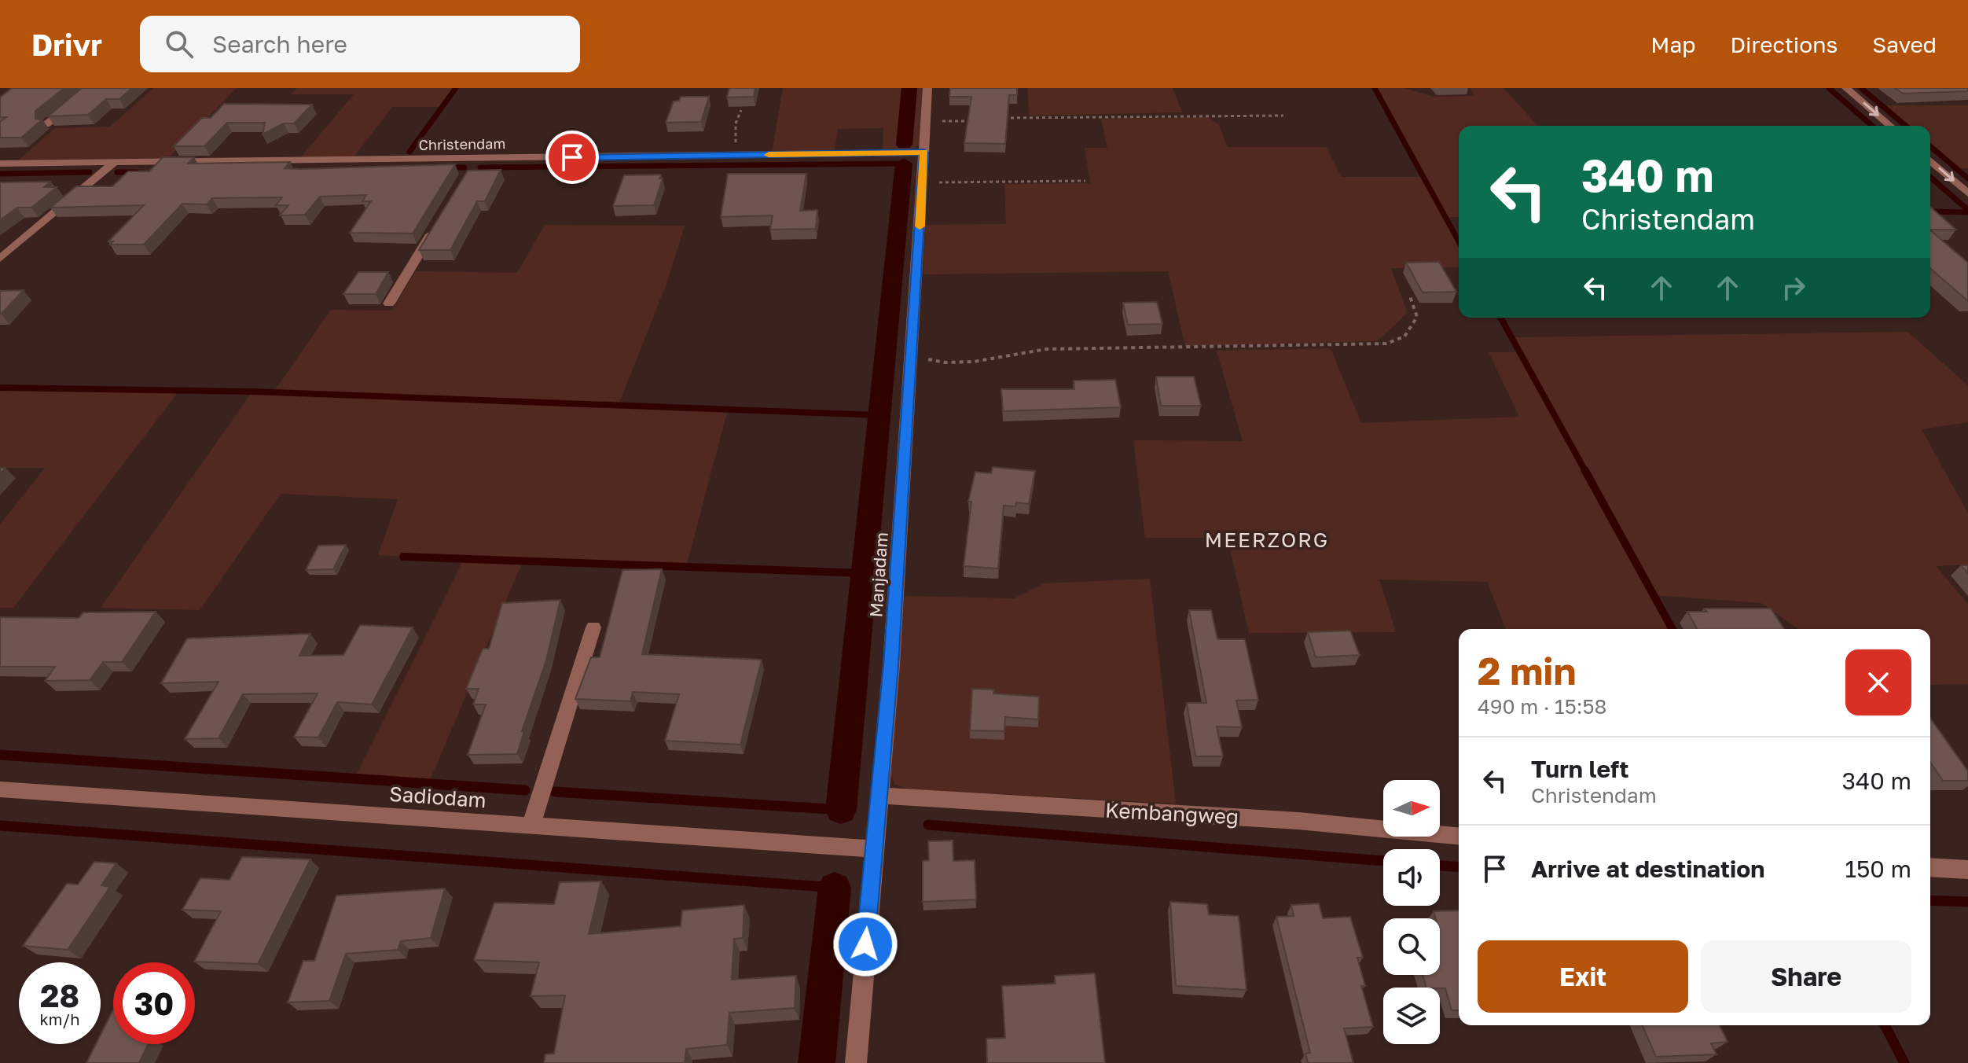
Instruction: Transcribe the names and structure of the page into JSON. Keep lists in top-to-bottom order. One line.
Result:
{"streets":{"street":["Christendam","Manjadam","Sadiodam","Kembangweg"]},"crossings":[["Christendam","Manjadam"],["Manjadam","Sadiodam"],["Manjadam","Kembangweg"]],"districts":["MEERZORG"],"north":"right","page":{"header":"Drivr","search":"Search here","nav":["Map","Directions","Saved"],"turn":["340 m","Christendam"],"heading":["2 min","490 m · 15:58"],"list":[{"name":"Turn left","note":"Christendam","value":"340 m"},{"name":"Arrive at destination","value":"150 m"}],"buttons":["Exit","Share"],"speed":"28 km/h","limit":"30"}}
